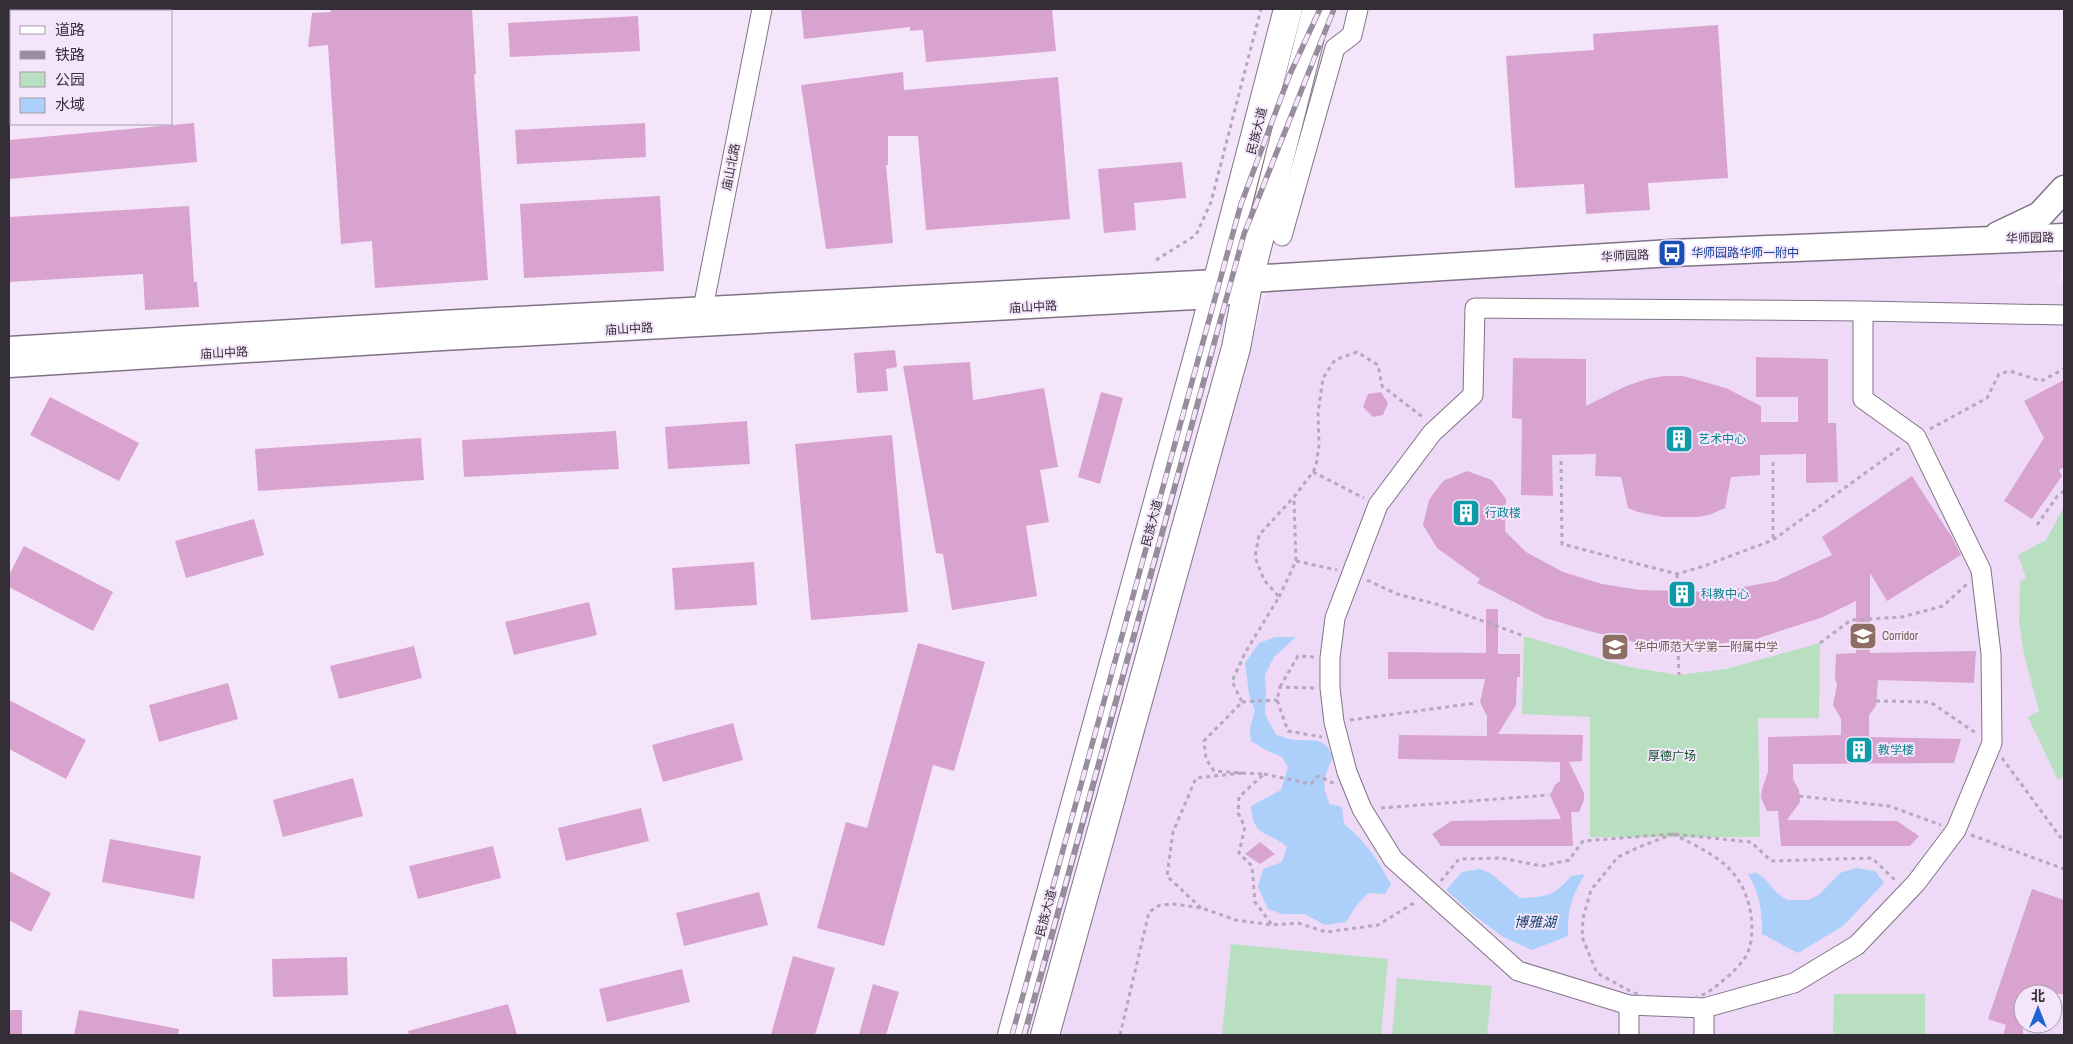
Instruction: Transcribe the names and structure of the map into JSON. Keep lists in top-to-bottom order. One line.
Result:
{"streets":{"main road":["民族大道","华师园路"],"street":["庙山北路","庙山中路"]},"crossings":[["民族大道","华师园路"],["民族大道","庙山中路"],["庙山北路","庙山中路"],["华师园路","庙山中路"]],"water":["博雅湖"],"parks":["厚德广场"],"places":{"bus stop":["华师园路华师一附中"],"building":["艺术中心","行政楼","科教中心","教学楼"],"school or university":["Corridor","华中师范大学第一附属中学"]},"legend":["道路","铁路","公园","水域"],"north":"top"}
